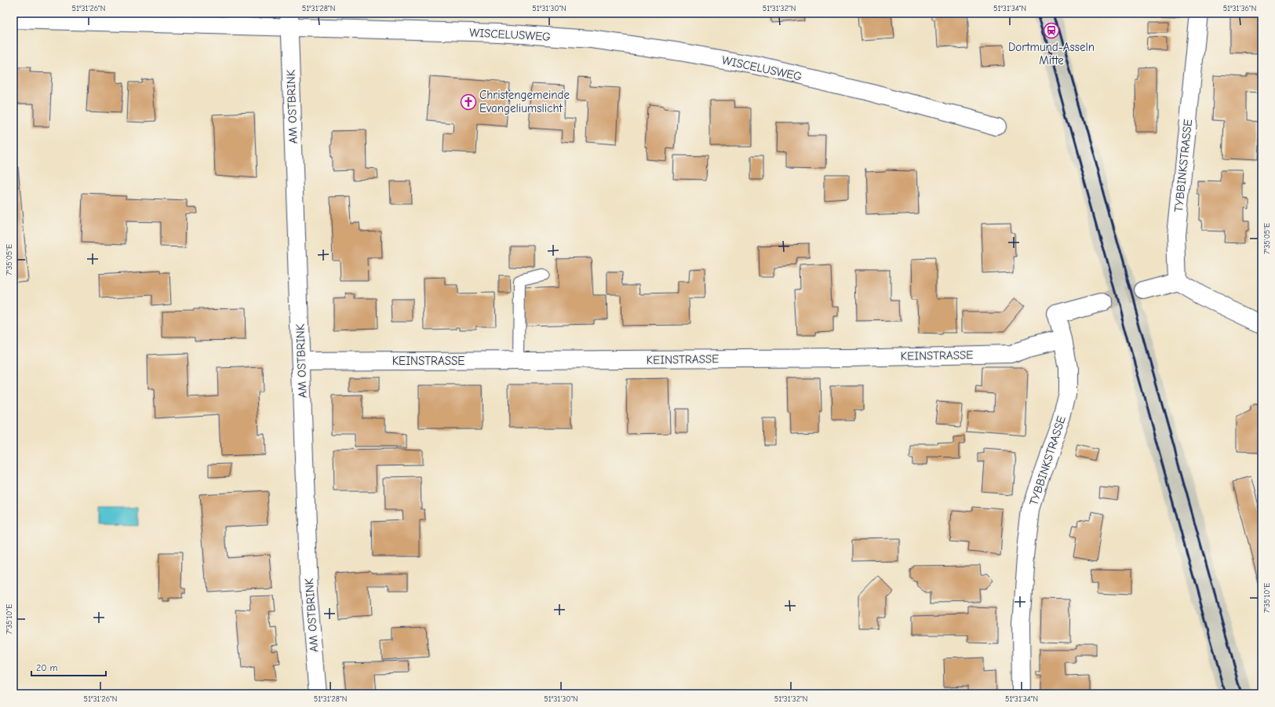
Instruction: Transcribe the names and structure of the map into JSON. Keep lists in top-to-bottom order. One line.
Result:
{"streets":{"street":["WISCELUSWEG","AM OSTBRINK","TYBBINKSTRASSE","KEINSTRASSE"]},"crossings":[["WISCELUSWEG","AM OSTBRINK"],["AM OSTBRINK","KEINSTRASSE"],["TYBBINKSTRASSE","KEINSTRASSE"]],"places":{"station":["Dortmund-Asseln Mitte"],"church":["Christengemeinde Evangeliumslicht"]},"scale_bar":"20 m","coordinates":["51°31'26\"N","51°31'28\"N","51°31'30\"N","51°31'32\"N","51°31'34\"N","51°31'36\"N","7°35'05\"E","7°35'10\"E"]}
